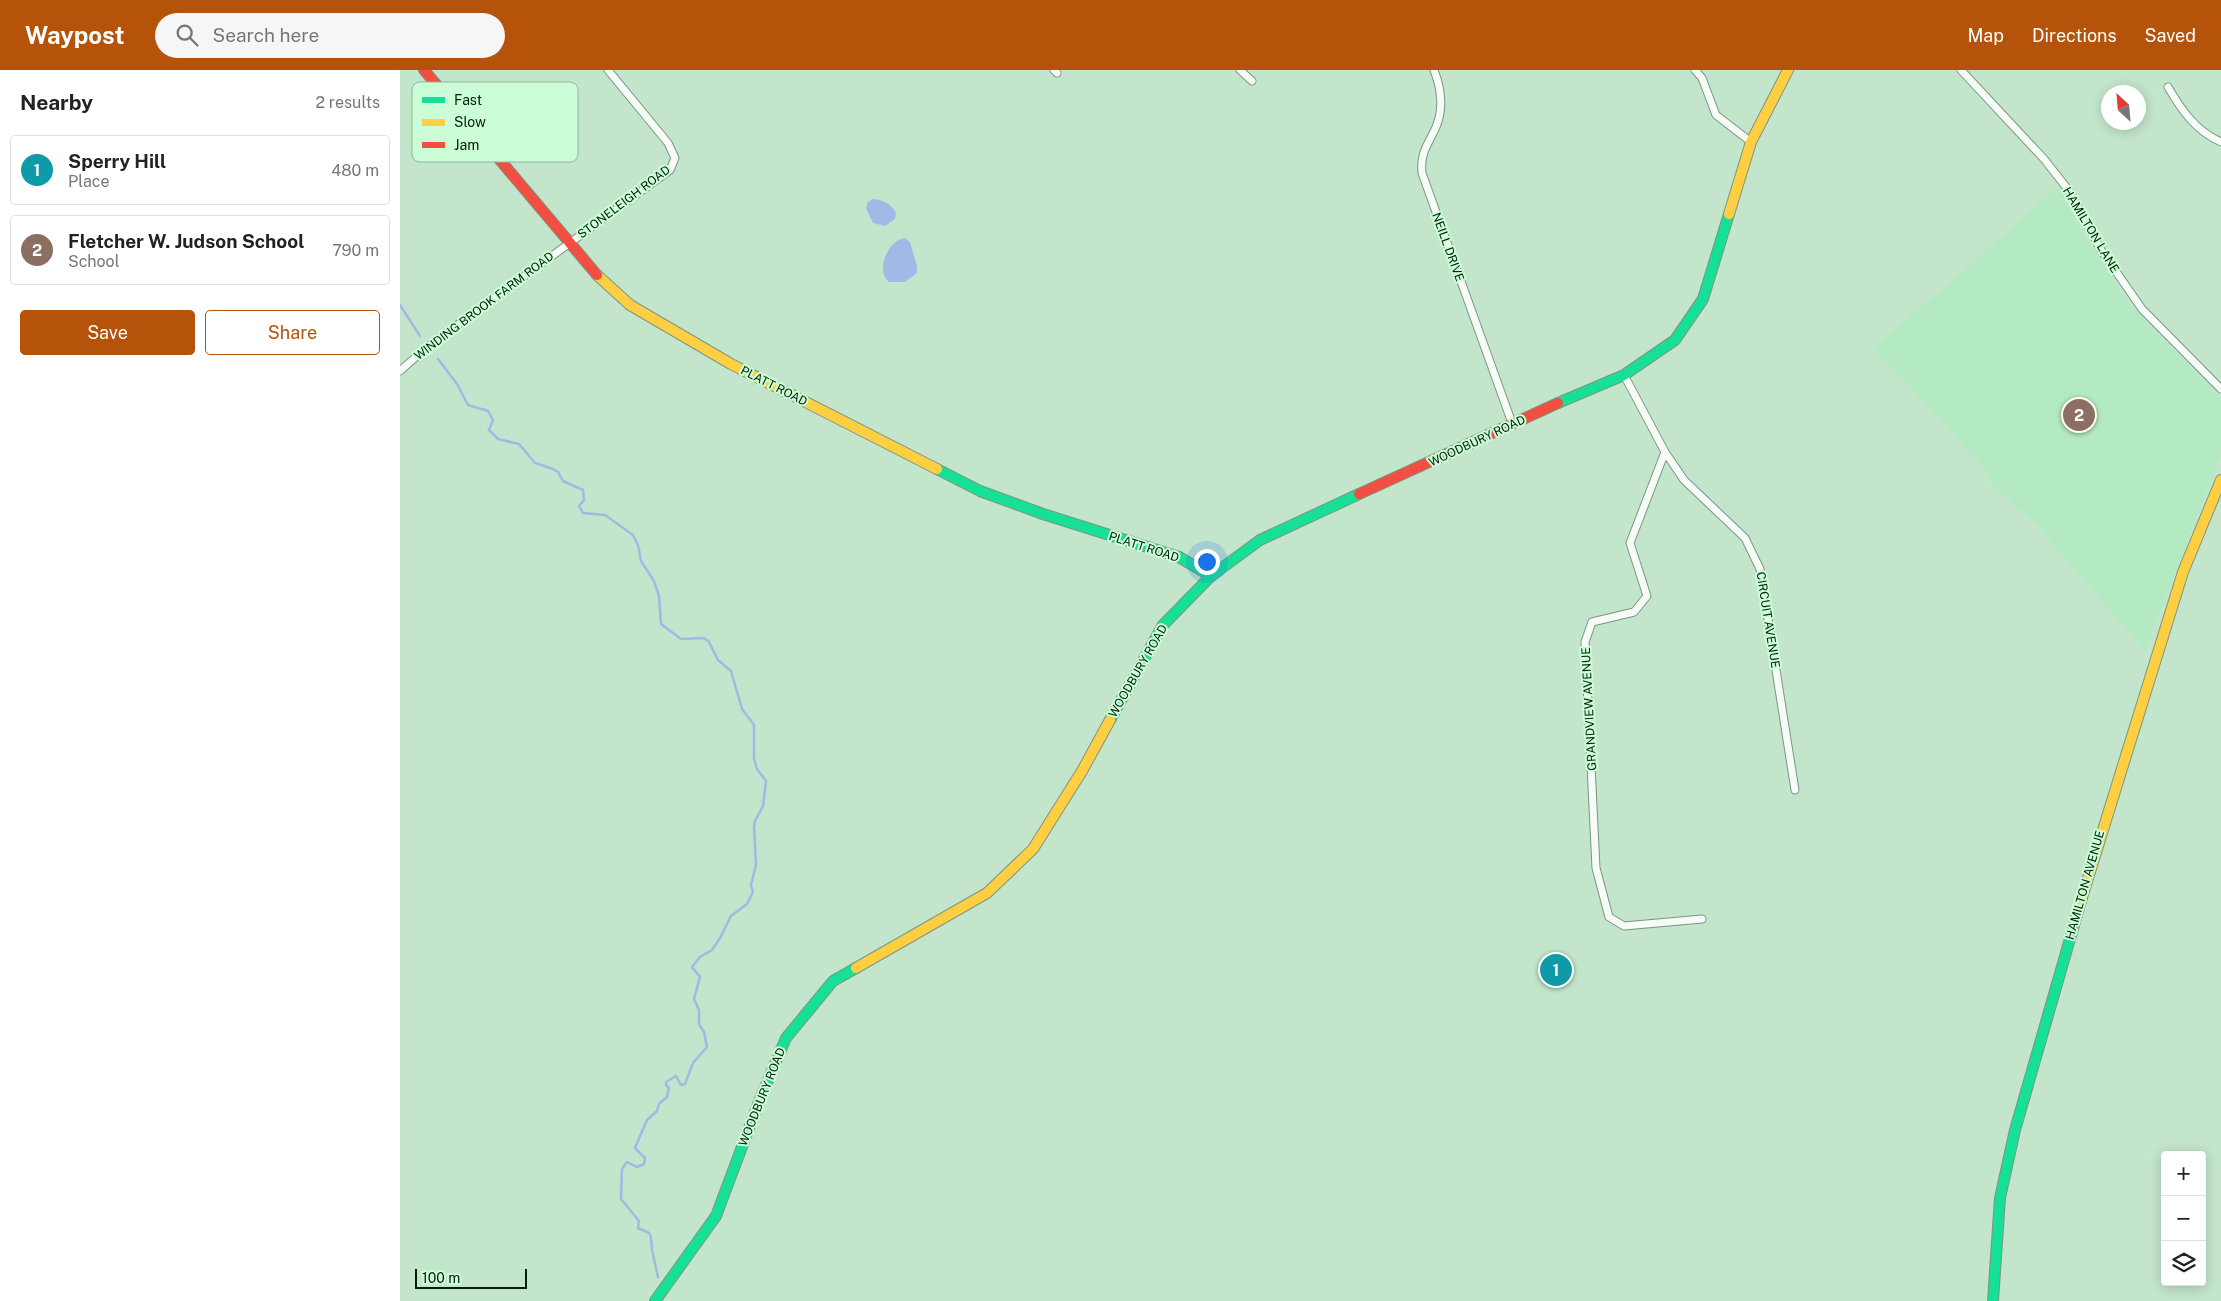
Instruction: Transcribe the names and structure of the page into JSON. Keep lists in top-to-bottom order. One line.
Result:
{"streets":{"street":["STONELEIGH ROAD","HAMILTON LANE","NEILL DRIVE","WINDING BROOK FARM ROAD","PLATT ROAD","WOODBURY ROAD","CIRCUIT AVENUE","GRANDVIEW AVENUE","HAMILTON AVENUE"]},"crossings":[["STONELEIGH ROAD","WINDING BROOK FARM ROAD"],["STONELEIGH ROAD","PLATT ROAD"],["NEILL DRIVE","WOODBURY ROAD"],["WINDING BROOK FARM ROAD","PLATT ROAD"],["PLATT ROAD","WOODBURY ROAD"],["WOODBURY ROAD","CIRCUIT AVENUE"],["CIRCUIT AVENUE","GRANDVIEW AVENUE"]],"legend":["Fast","Slow","Jam"],"scale_bar":"100 m","north":"top left","page":{"header":"Waypost","search":"Search here","nav":["Map","Directions","Saved"],"heading":["Nearby","2 results"],"list":[{"mark":"1","name":"Sperry Hill","note":"Place","value":"480 m"},{"mark":"2","name":"Fletcher W. Judson School","note":"School","value":"790 m"}],"buttons":["Save","Share"],"pins":["2","1"],"map_buttons":["+","−"],"scale":"100 m"}}
